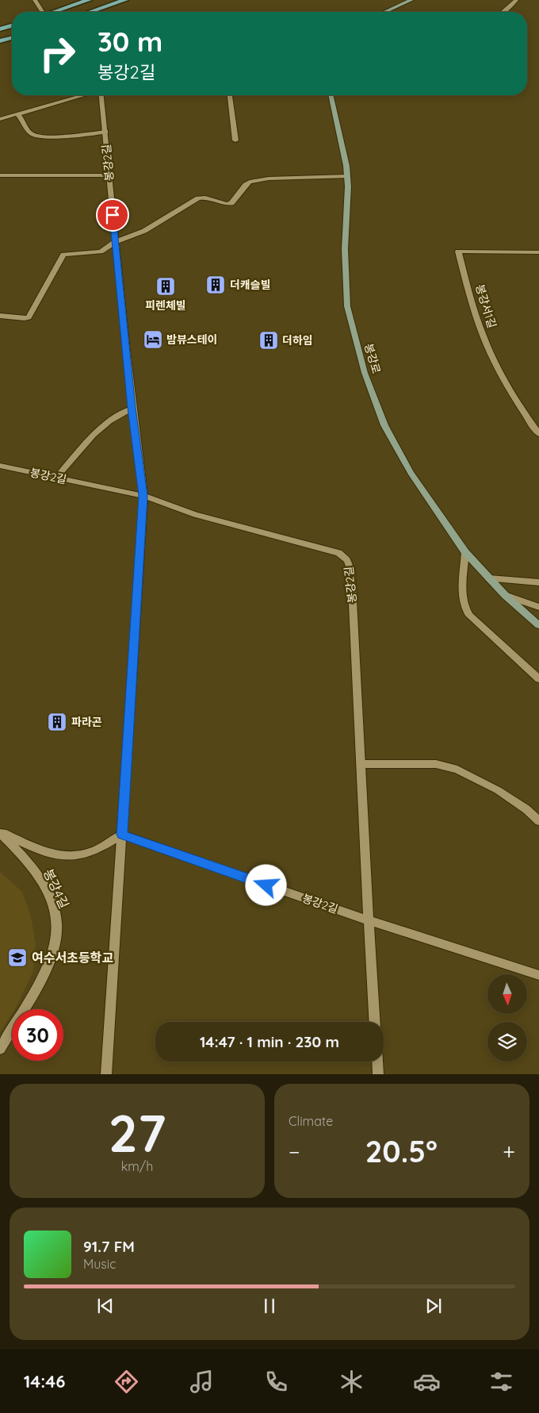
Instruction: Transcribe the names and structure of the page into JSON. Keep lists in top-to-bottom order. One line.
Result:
{"streets":{"street":["봉강2길","봉강서1길","봉강로","봉강4길"]},"places":{"building":["더캐슬빌","피렌체빌","더하임","파라곤"],"hotel":["밤뷰스테이"],"school or university":["여수서초등학교"]},"north":"bottom","page":{"turn":["30 m","봉강2길"],"limit":"30","trip":"14:47 · 1 min · 230 m","tile":[["27","km/h"],"Climate"],"heat":["−","20.5°","+"],"song":["91.7 FM","Music"],"tabs":"14:46"}}
